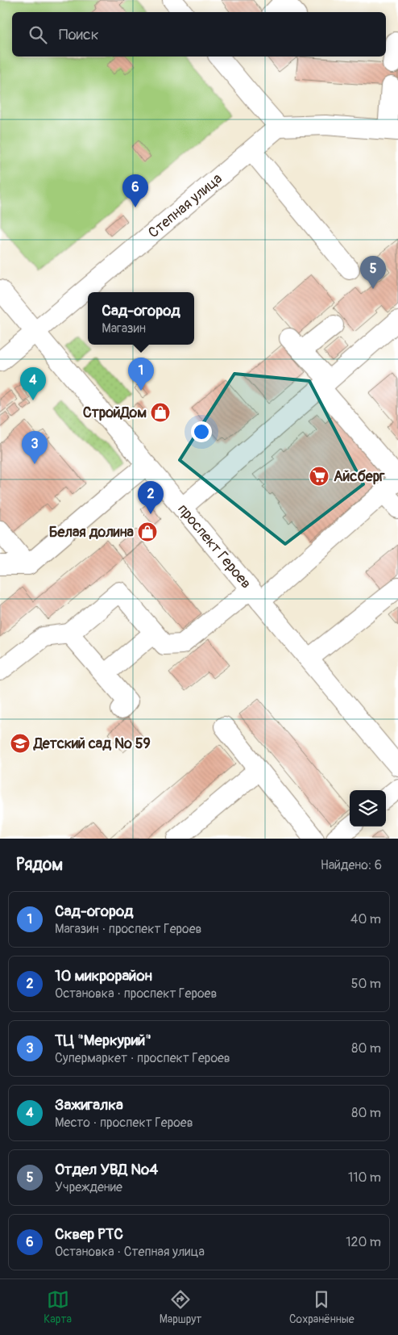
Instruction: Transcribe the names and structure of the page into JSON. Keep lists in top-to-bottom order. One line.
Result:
{"streets":{"street":["Степная улица","проспект Героев"]},"crossings":[["Степная улица","проспект Героев"]],"places":{"shop":["СтройДом","Белая долина"],"supermarket":["Айсберг"],"school or university":["Детский сад № 59"]},"page":{"search":"Поиск","pins":["6","5","1","4","3","2"],"popup":["Сад-огород","Магазин"],"heading":["Рядом","Найдено: 6"],"list":[{"mark":"1","name":"Сад-огород","note":"Магазин · проспект Героев","value":"40 m"},{"mark":"2","name":"10 микрорайон","note":"Остановка · проспект Героев","value":"50 m"},{"mark":"3","name":"ТЦ \"Меркурий\"","note":"Супермаркет · проспект Героев","value":"80 m"},{"mark":"4","name":"Зажигалка","note":"Место · проспект Героев","value":"80 m"},{"mark":"5","name":"Отдел УВД №4","note":"Учреждение","value":"110 m"},{"mark":"6","name":"Сквер РТС","note":"Остановка · Степная улица","value":"120 m"}],"nav":["Карта","Маршрут","Сохранённые"]}}
